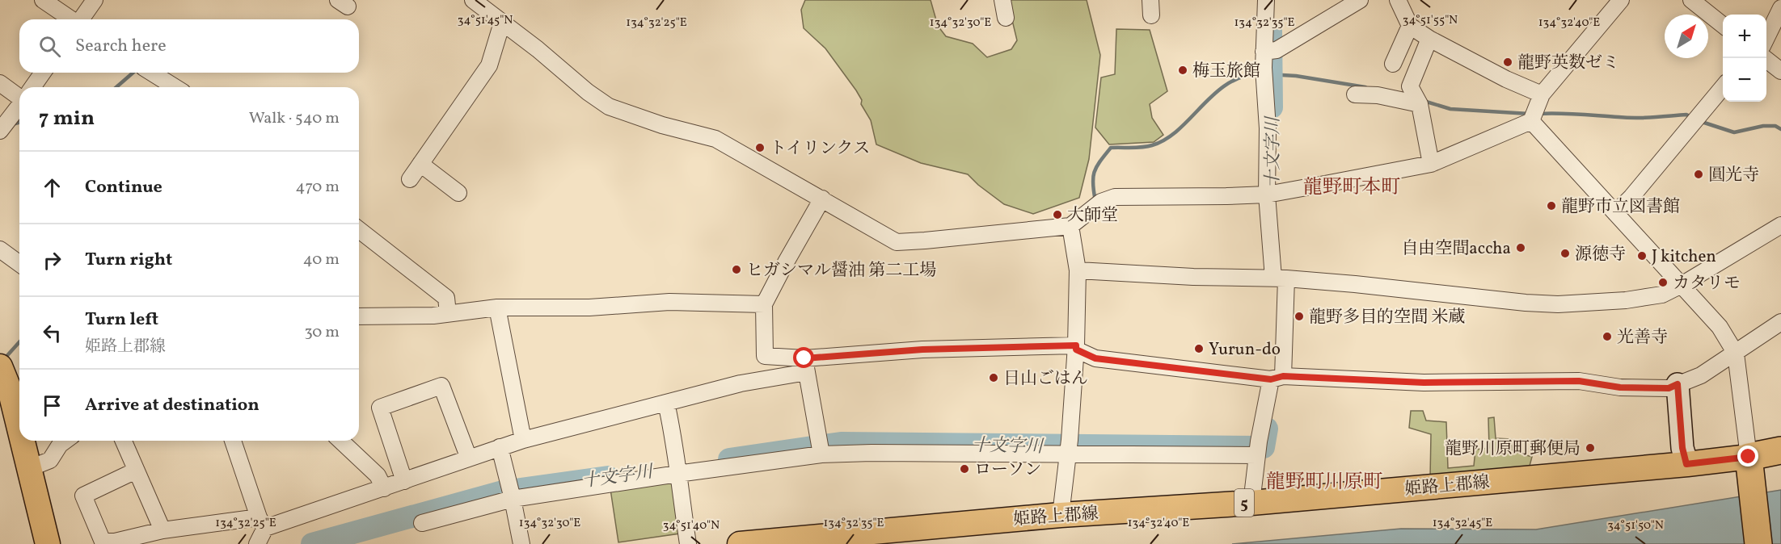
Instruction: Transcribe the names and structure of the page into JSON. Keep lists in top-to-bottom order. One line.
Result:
{"streets":{"main road":["姫路上郡線","5"]},"districts":["龍野町本町","龍野町川原町"],"water":["十文字川"],"places":["龍野英数ゼミ","梅玉旅館","トイリンクス","圓光寺","龍野市立図書館","大師堂","自由空間accha","源徳寺","J kitchen","ヒガシマル醤油 第二工場","カタリモ","龍野多目的空間 米蔵","光善寺","Yurun-do","日山ごはん","龍野川原町郵便局","ローソン"],"north":"top right","page":{"map_buttons":["+","−"],"search":"Search here","heading":["7 min","Walk · 540 m"],"list":[["Continue","470 m"],["Turn right","40 m"],["Turn left","姫路上郡線","30 m"],"Arrive at destination"]},"coordinates":["34°51'45\"N","34°51'55\"N","134°32'25\"E","134°32'30\"E","134°32'40\"E","134°32'35\"E","134°32'45\"E","34°51'40\"N","34°51'50\"N"]}
